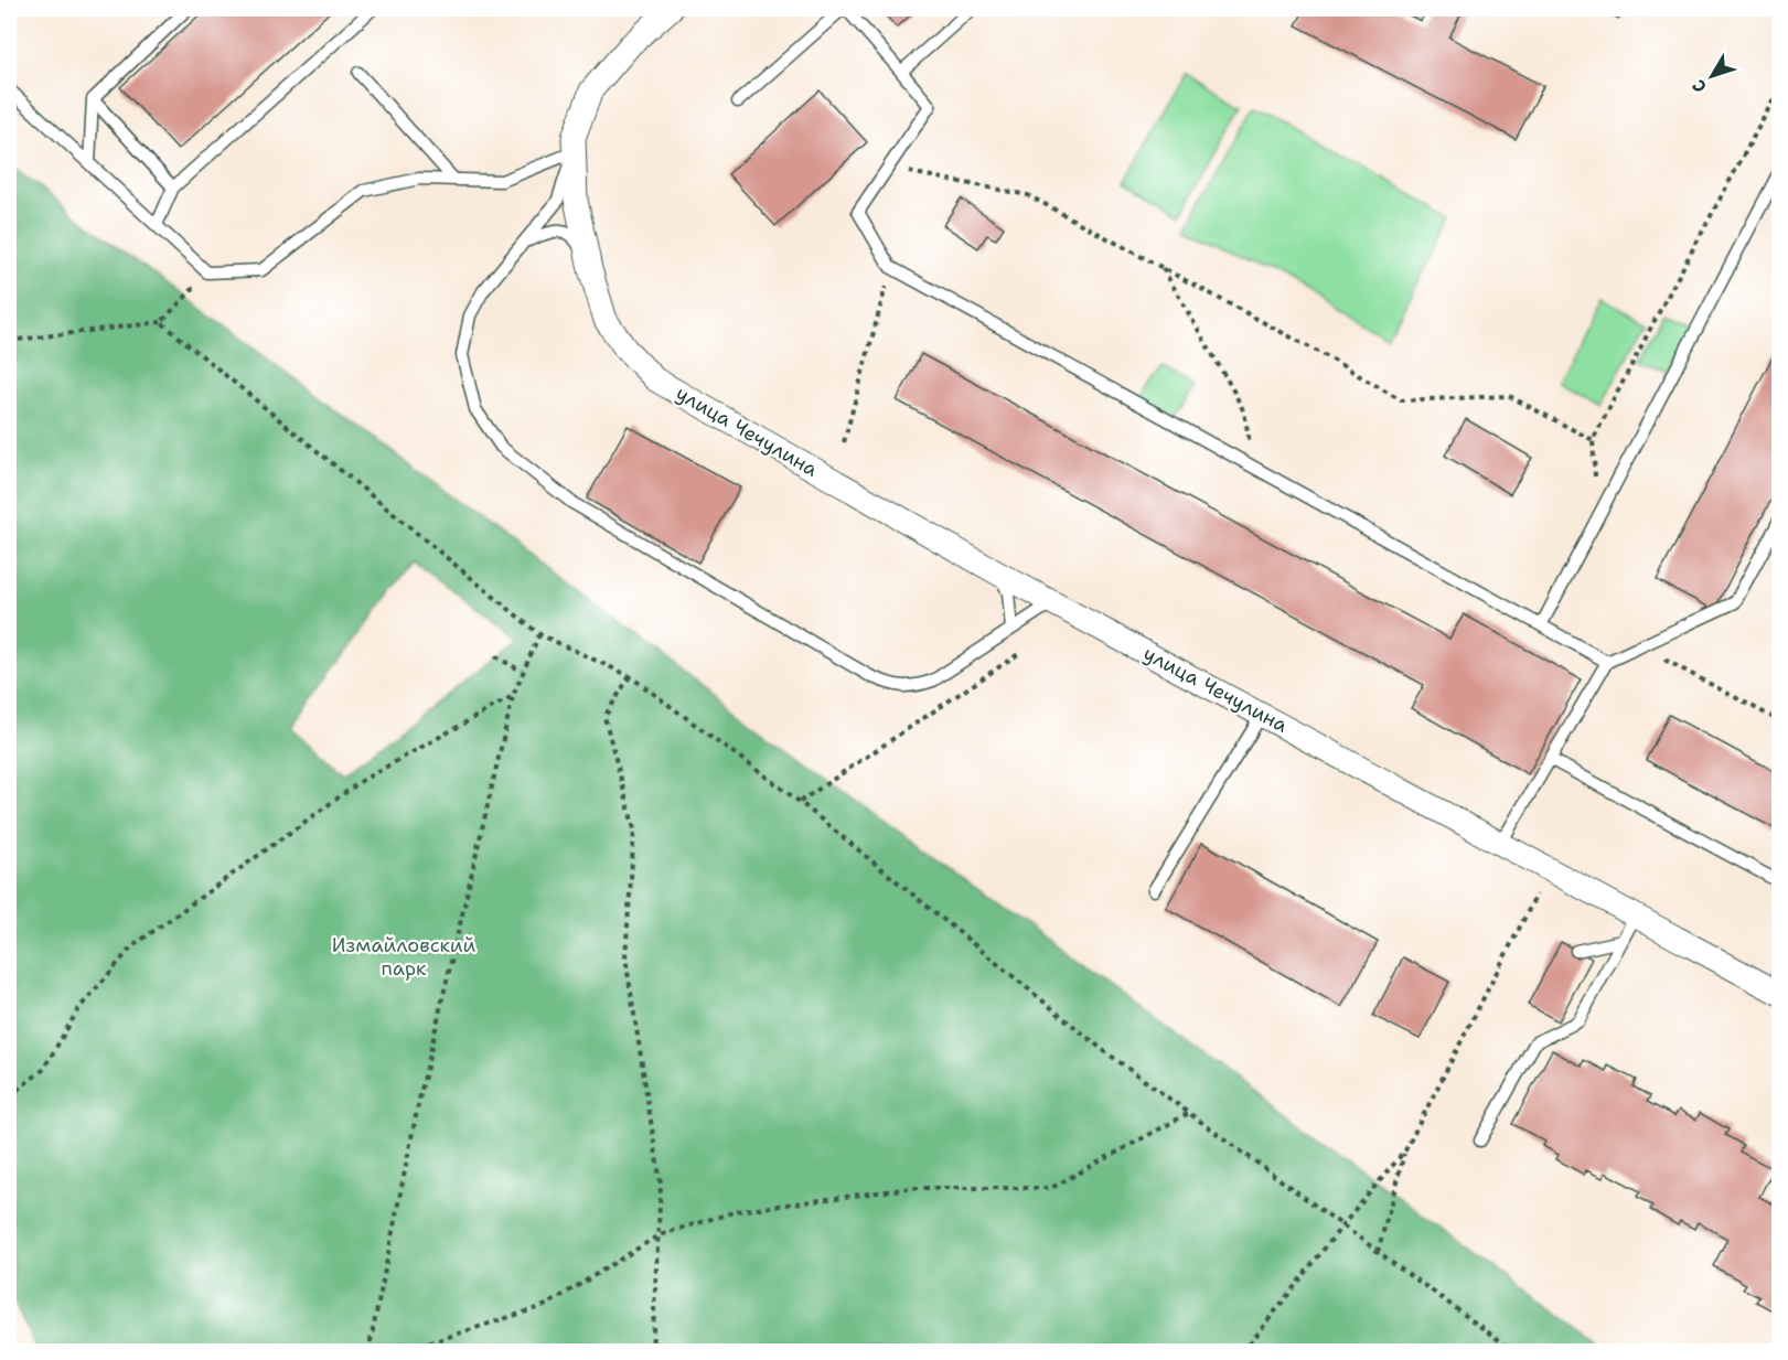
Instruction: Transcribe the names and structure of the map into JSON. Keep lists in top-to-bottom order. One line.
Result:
{"streets":{"street":["улица Чечулина"]},"parks":["Измайловский парк"],"north":"bottom left"}
